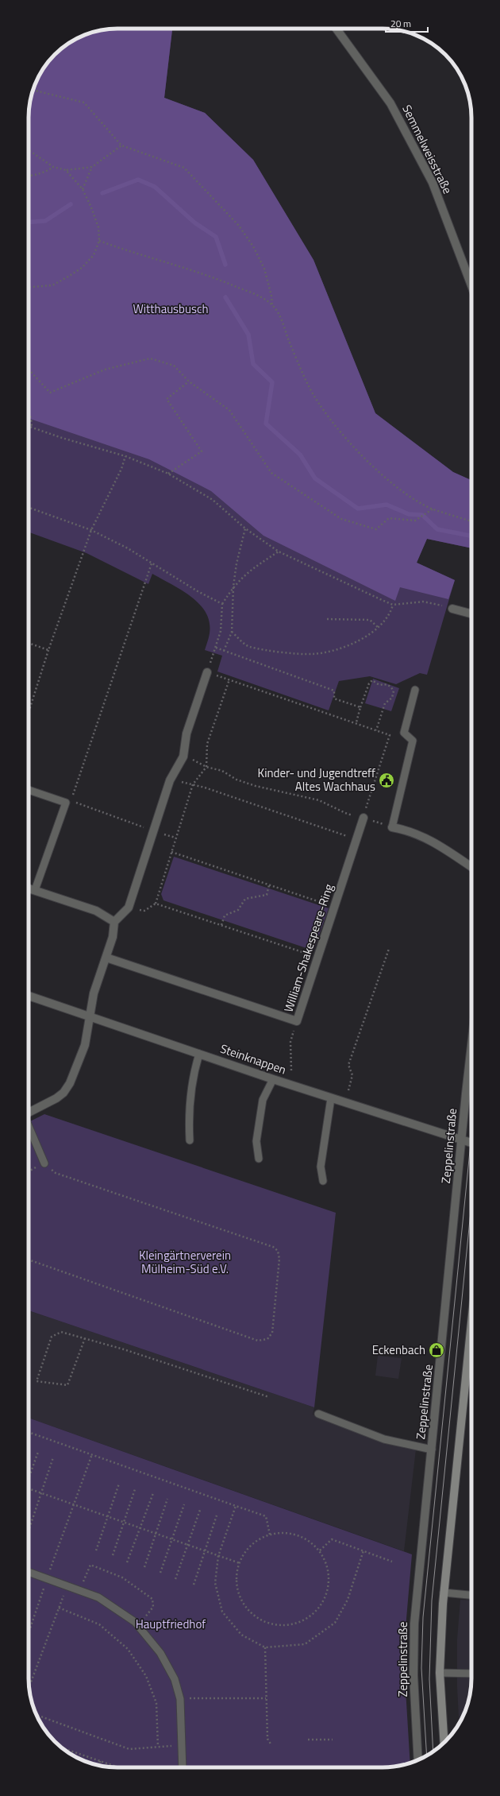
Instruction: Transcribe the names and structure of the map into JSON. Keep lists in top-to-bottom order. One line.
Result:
{"streets":{"street":["Semmelweisstraße","William-Shakespeare-Ring","Steinknappen","Zeppelinstraße"]},"crossings":[["Steinknappen","Zeppelinstraße"]],"parks":["Witthausbusch","Kleingärtnerverein Mülheim-Süd e.V.","Hauptfriedhof"],"places":{"public building":["Kinder- und Jugendtreff Altes Wachhaus"],"shop":["Eckenbach"]},"scale_bar":"20 m"}
